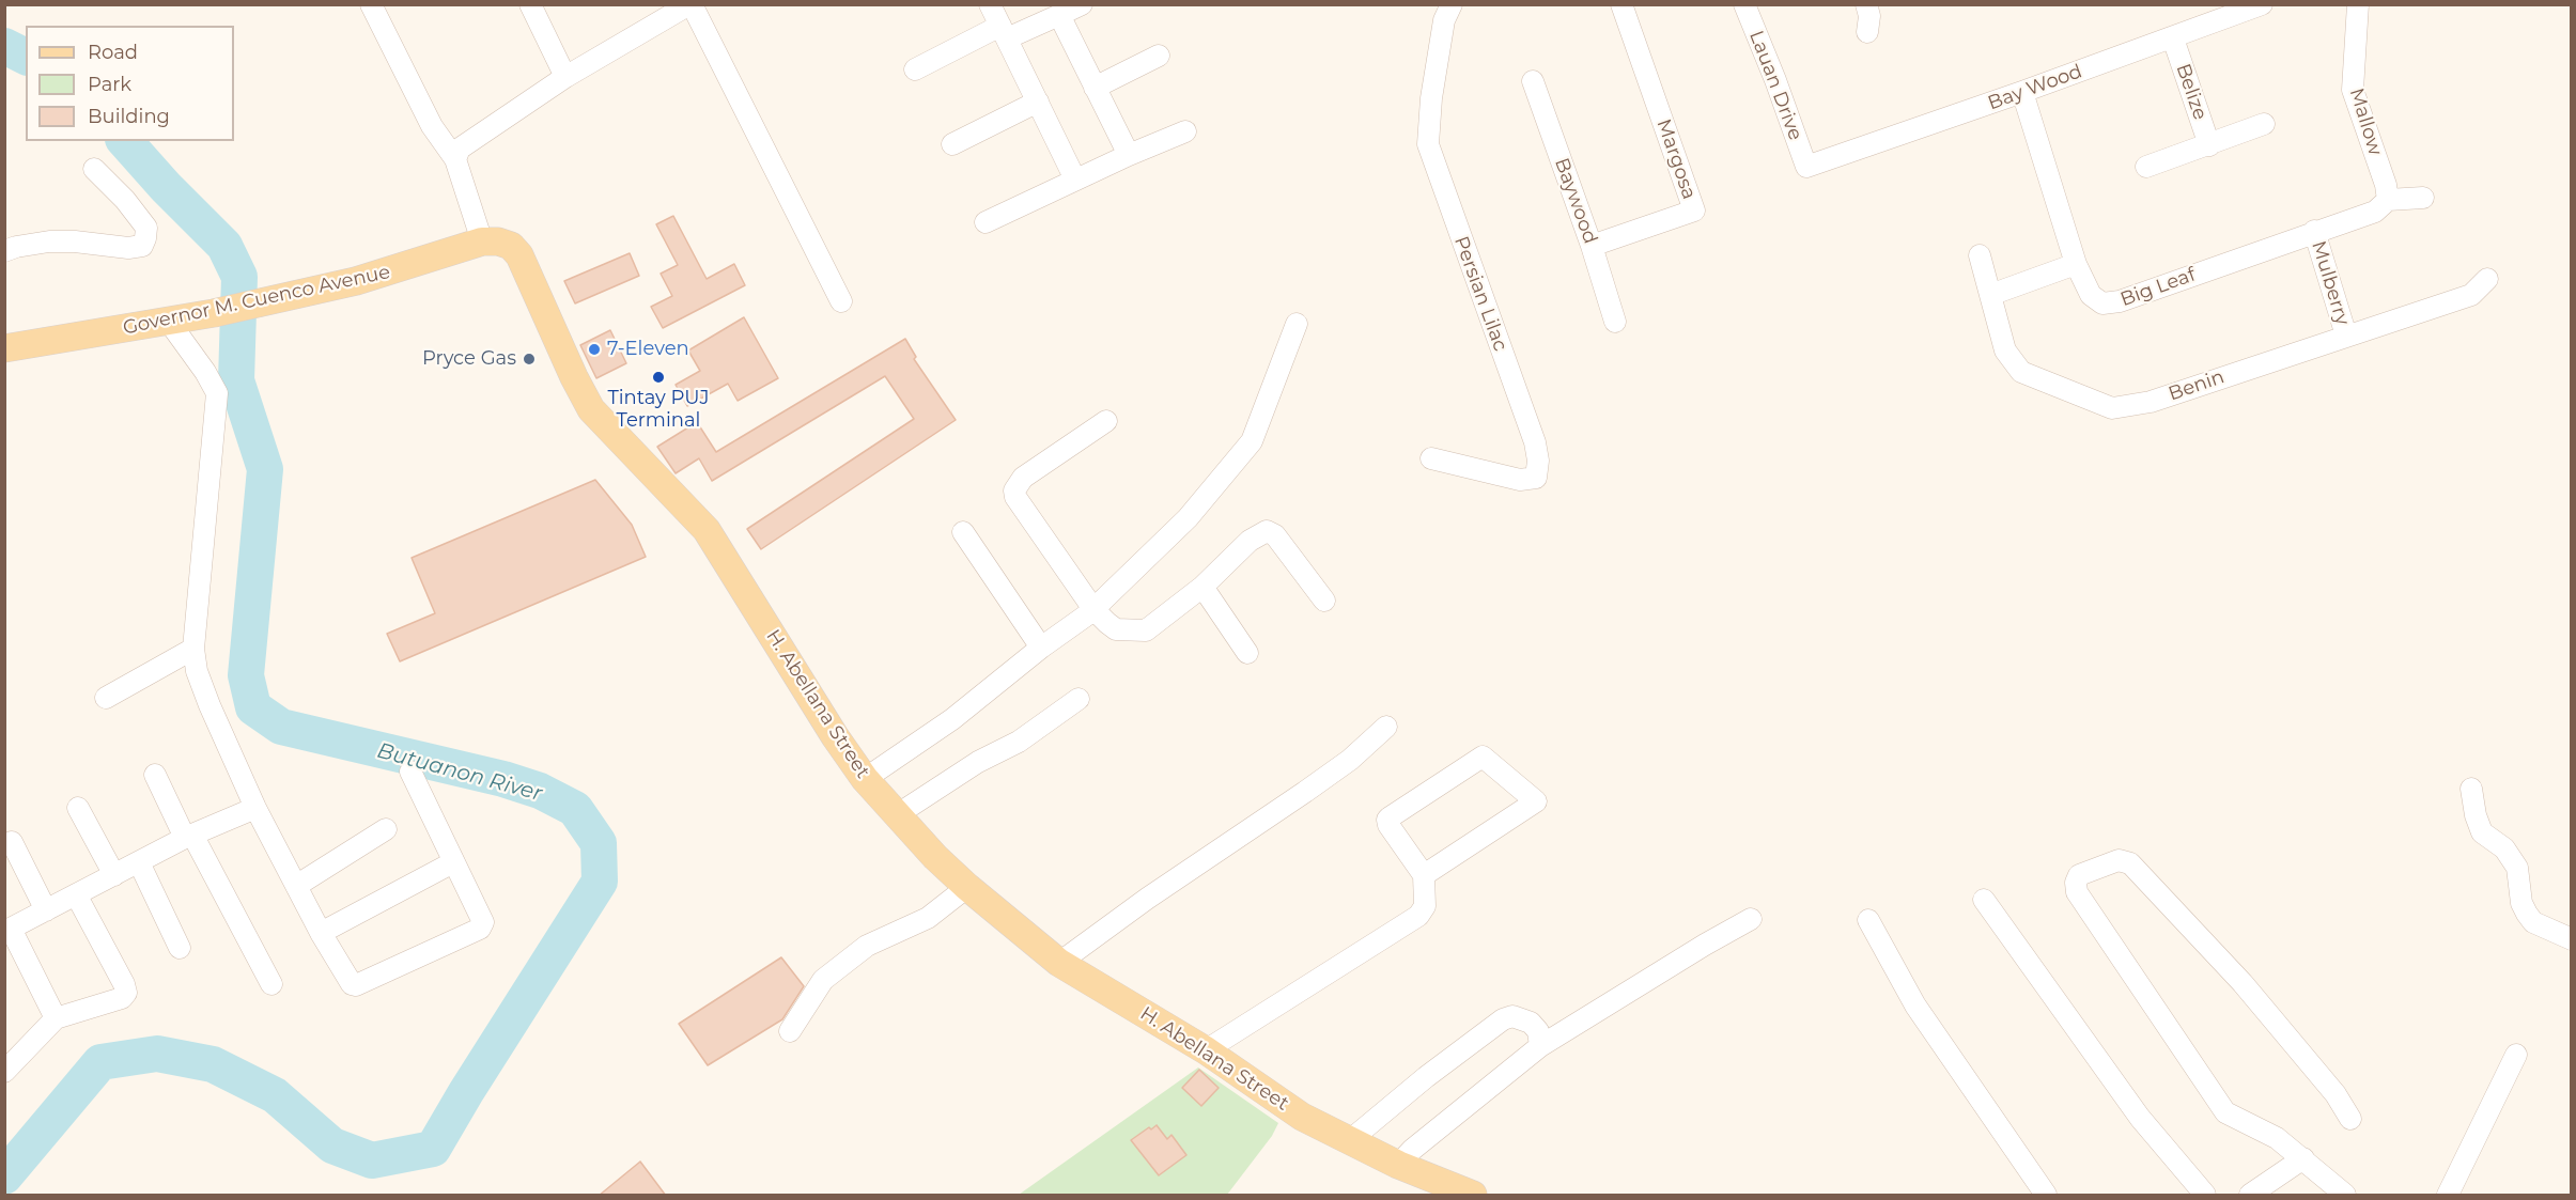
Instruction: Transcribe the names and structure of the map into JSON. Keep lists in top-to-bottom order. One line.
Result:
{"streets":{"main road":["Governor M. Cuenco Avenue","H. Abellana Street"],"street":["Lauan Drive","Bay Wood","Belize","Mallow","Margosa","Baywood","Mulberry","Big Leaf","Persian Lilac","Benin"]},"crossings":[["Lauan Drive","Bay Wood"],["Bay Wood","Belize"],["Bay Wood","Big Leaf"],["Mallow","Big Leaf"],["Margosa","Baywood"],["Mulberry","Big Leaf"],["Mulberry","Benin"],["Governor M. Cuenco Avenue","H. Abellana Street"]],"water":["Butuanon River"],"places":["7-Eleven","Pryce Gas","Tintay PUJ Terminal"],"legend":["Road","Park","Building"]}
